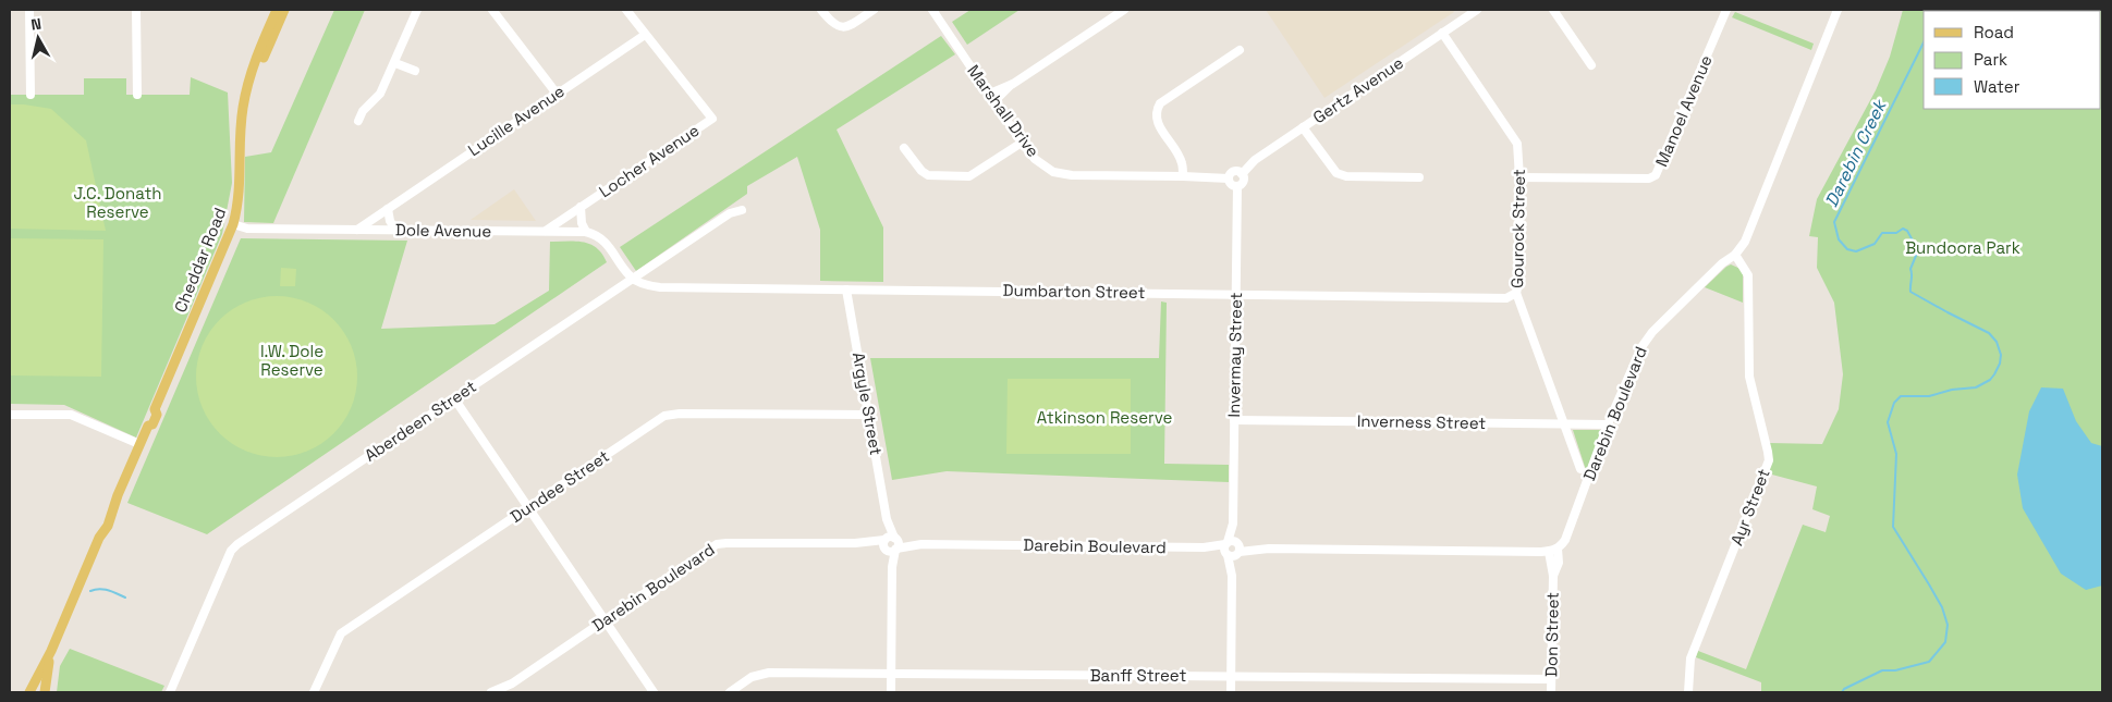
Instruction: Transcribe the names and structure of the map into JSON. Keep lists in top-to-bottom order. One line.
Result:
{"streets":{"main road":["Cheddar Road"],"street":["Gertz Avenue","Marshall Drive","Manoel Avenue","Lucille Avenue","Locher Avenue","Gourock Street","Dole Avenue","Dumbarton Street","Invermay Street","Argyle Street","Darebin Boulevard","Aberdeen Street","Inverness Street","Dundee Street","Ayr Street","Don Street","Banff Street"]},"crossings":[["Gertz Avenue","Marshall Drive"],["Gertz Avenue","Gourock Street"],["Gertz Avenue","Invermay Street"],["Marshall Drive","Invermay Street"],["Manoel Avenue","Gourock Street"],["Lucille Avenue","Locher Avenue"],["Lucille Avenue","Dole Avenue"],["Locher Avenue","Dole Avenue"],["Gourock Street","Dumbarton Street"],["Gourock Street","Inverness Street"],["Dole Avenue","Cheddar Road"],["Dole Avenue","Dumbarton Street"],["Dole Avenue","Aberdeen Street"],["Dumbarton Street","Invermay Street"],["Dumbarton Street","Argyle Street"],["Dumbarton Street","Aberdeen Street"],["Invermay Street","Darebin Boulevard"],["Invermay Street","Inverness Street"],["Invermay Street","Banff Street"],["Argyle Street","Darebin Boulevard"],["Argyle Street","Dundee Street"],["Argyle Street","Banff Street"],["Darebin Boulevard","Inverness Street"],["Darebin Boulevard","Ayr Street"],["Darebin Boulevard","Don Street"],["Don Street","Banff Street"]],"water":["Darebin Creek"],"parks":["J.C. Donath Reserve","Bundoora Park","I.W. Dole Reserve","Atkinson Reserve"],"legend":["Road","Park","Water"],"north":"top"}
